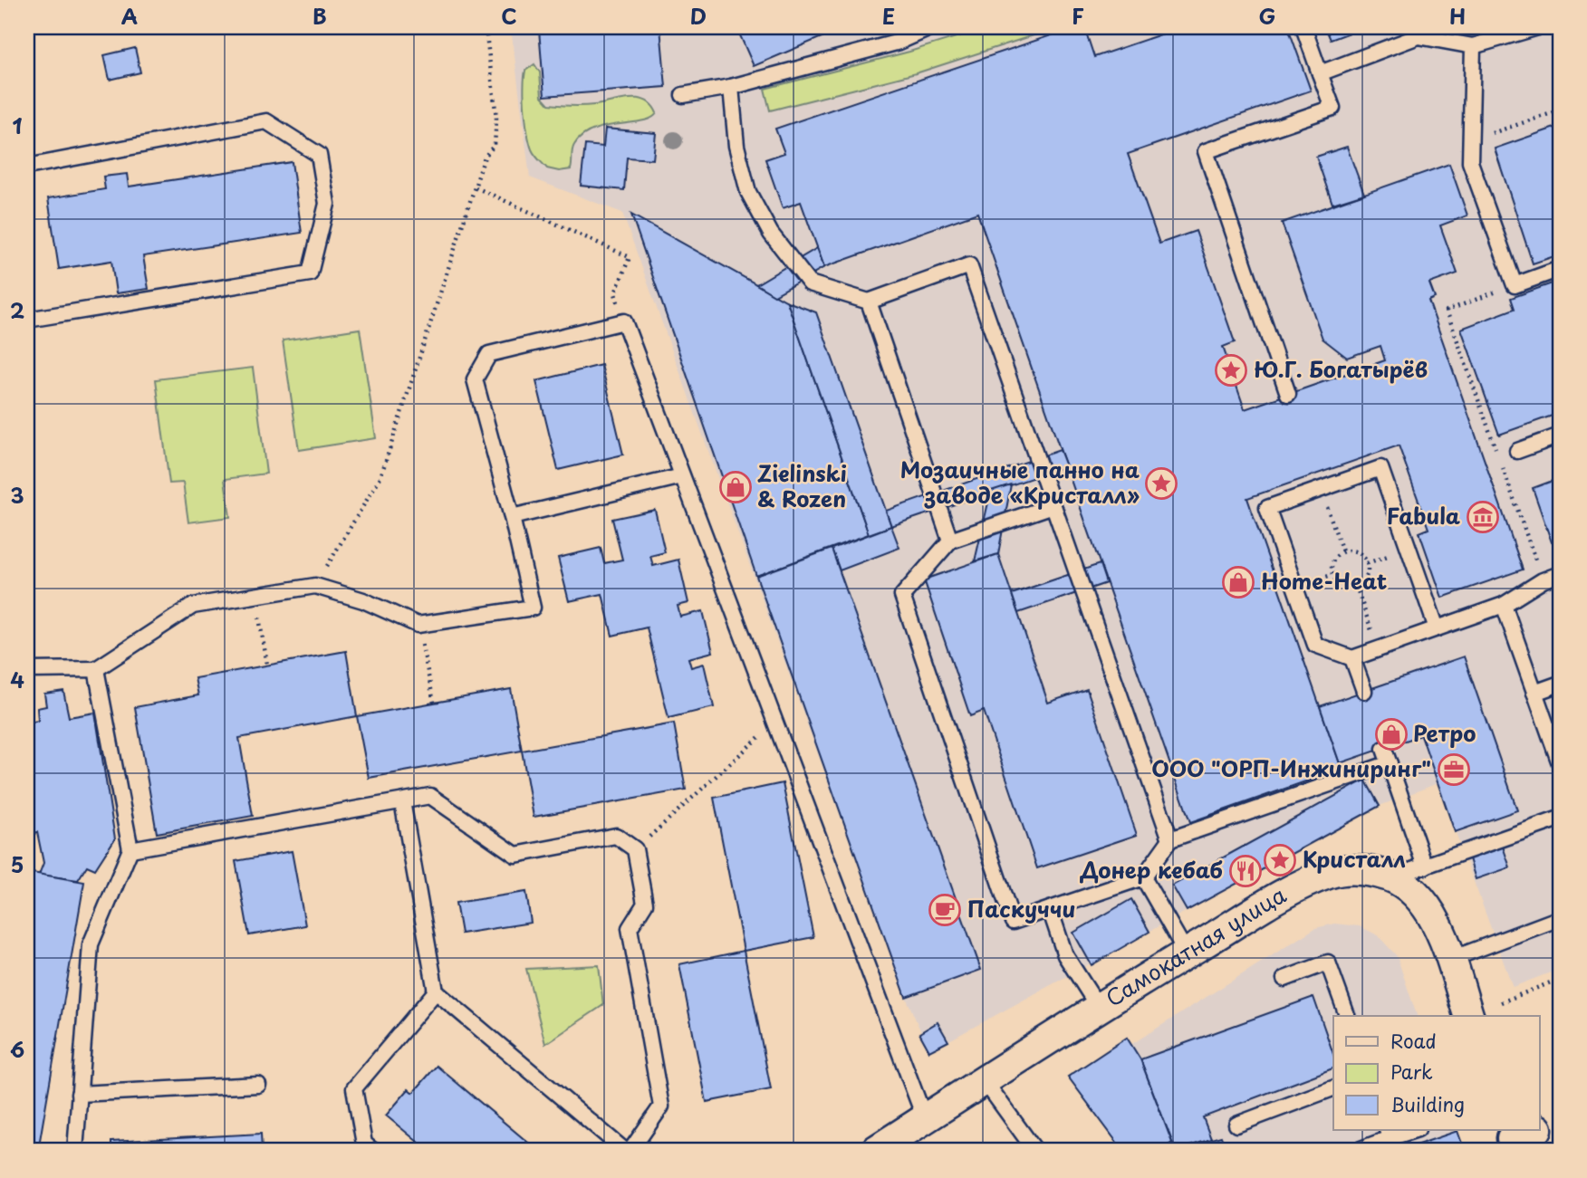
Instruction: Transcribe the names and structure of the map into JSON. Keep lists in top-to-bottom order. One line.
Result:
{"streets":{"street":["Самокатная улица"]},"places":{"place":["Ю.Г. Богатырёв","Мозаичные панно на заводе «Кристалл»","Кристалл"],"shop":["Zielinski & Rozen","Home-Heat","Ретро"],"museum":["Fabula"],"office":["ООО \"ОРП-Инжиниринг\""],"restaurant":["Донер кебаб"],"cafe":["Паскуччи"]},"legend":["Road","Park","Building"],"grid":{"columns":["A","B","C","D","E","F","G","H"],"rows":["1","2","3","4","5","6"]}}
